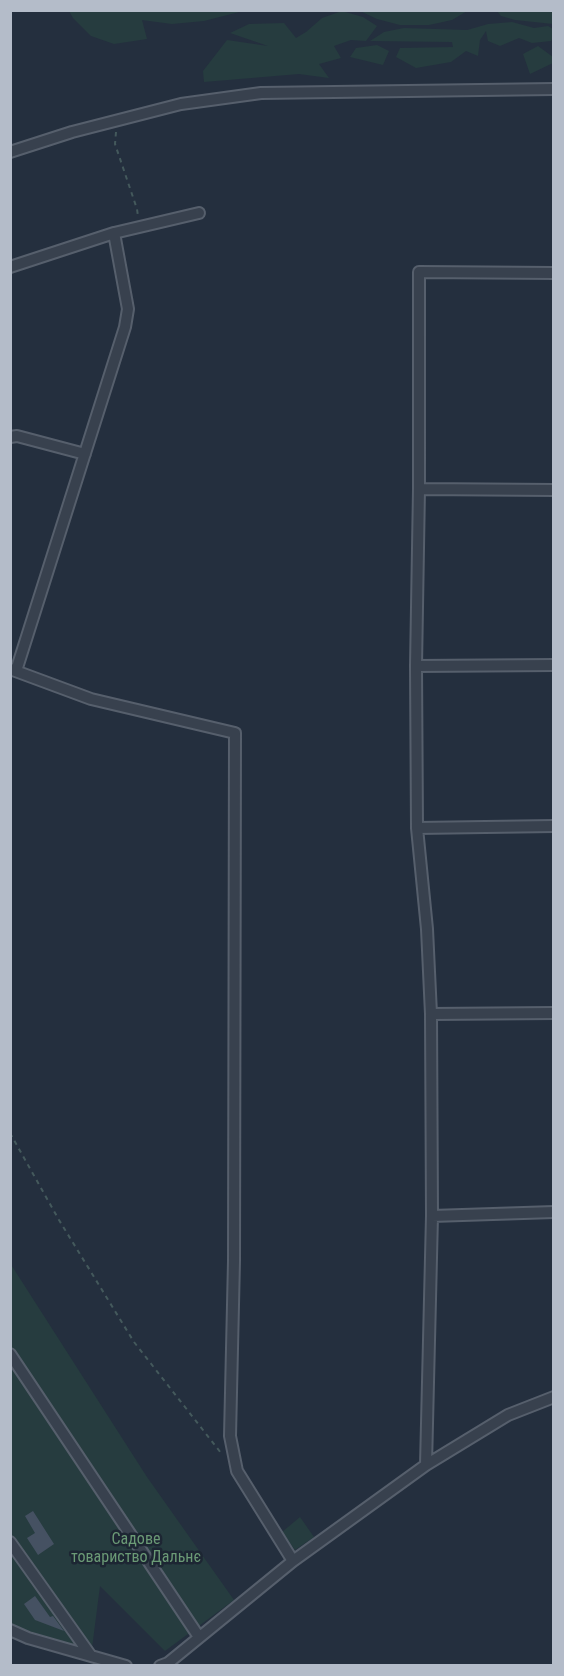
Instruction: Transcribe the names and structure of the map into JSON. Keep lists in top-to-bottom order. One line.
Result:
{"parks":["Садове товариство Дальнє"]}
